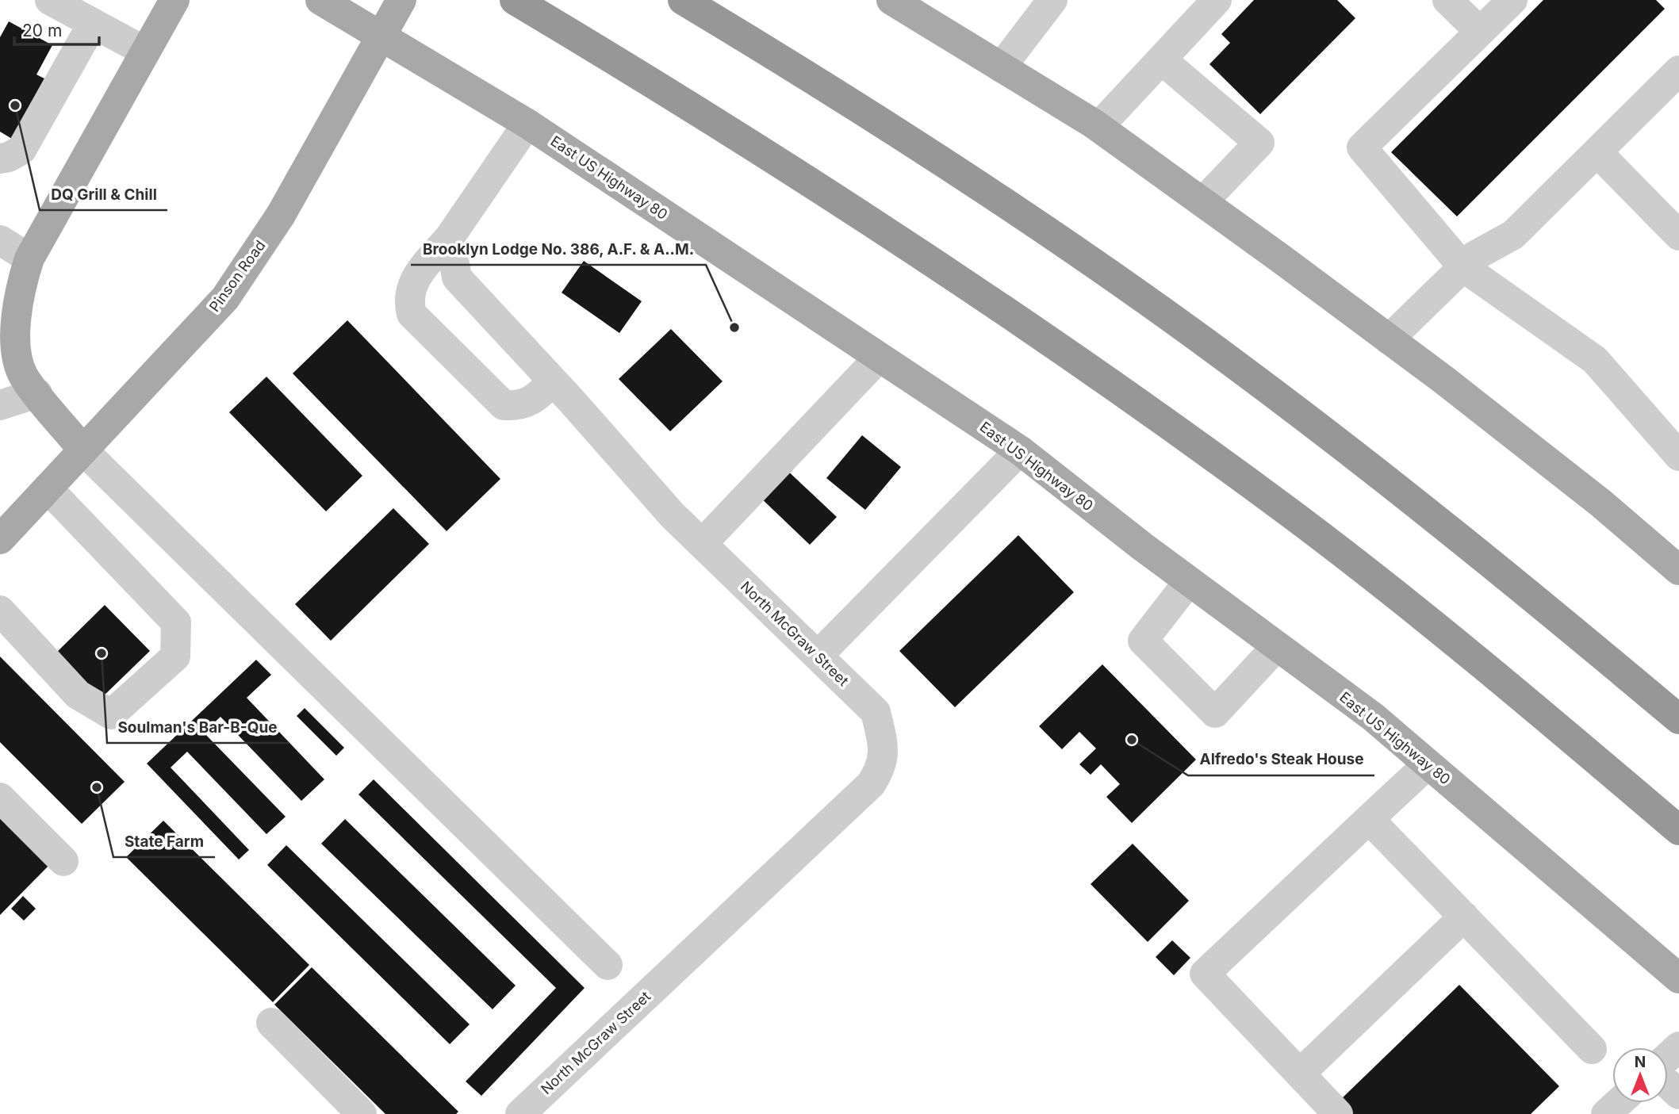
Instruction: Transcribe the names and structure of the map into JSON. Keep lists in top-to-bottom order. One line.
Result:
{"streets":{"main road":["East US Highway 80","Pinson Road"],"street":["North McGraw Street"]},"places":["DQ Grill & Chill","Brooklyn Lodge No. 386, A.F. & A..M.","Soulman's Bar-B-Que","Alfredo's Steak House","State Farm"],"scale_bar":"20 m","north":"top"}
